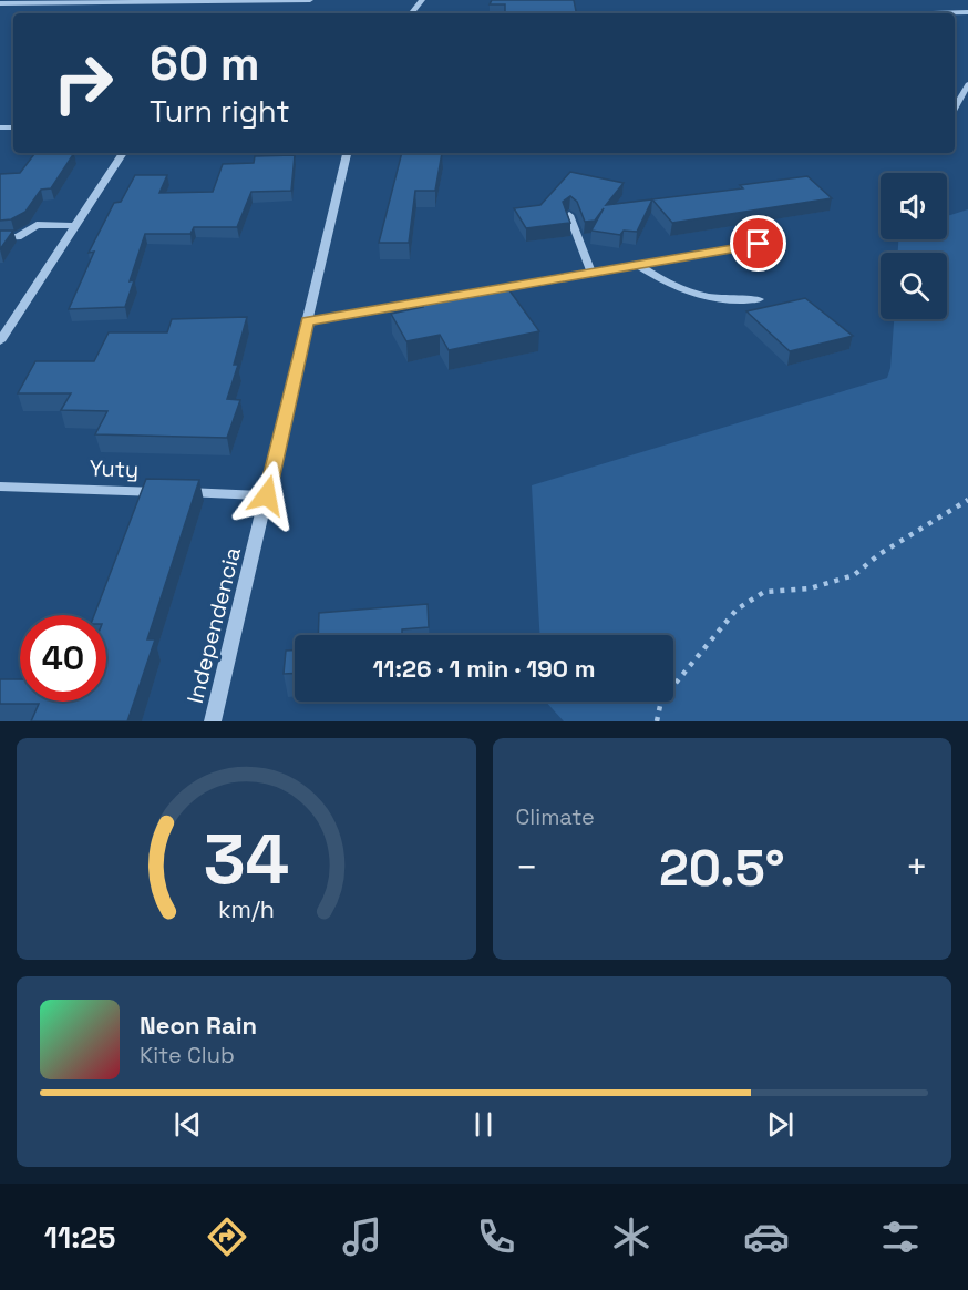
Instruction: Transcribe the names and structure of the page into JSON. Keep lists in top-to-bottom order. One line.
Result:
{"streets":{"street":["Yuty","Independencia"]},"crossings":[["Yuty","Independencia"]],"page":{"turn":["60 m","Turn right"],"limit":"40","trip":"11:26 · 1 min · 190 m","tile":"Climate","heat":["−","20.5°","+"],"song":["Neon Rain","Kite Club"],"tabs":"11:25","gauge":["34","km/h"]}}
